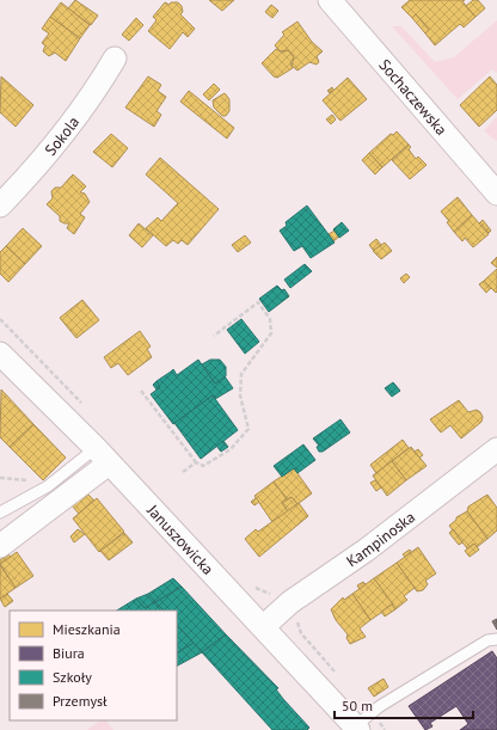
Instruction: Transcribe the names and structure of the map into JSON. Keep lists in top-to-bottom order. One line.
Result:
{"streets":{"street":["Sochaczewska","Sokola","Kampinoska","Januszowicka"]},"crossings":[["Kampinoska","Januszowicka"]],"legend":["Mieszkania","Biura","Szkoły","Przemysł"],"scale_bar":"50 m"}
